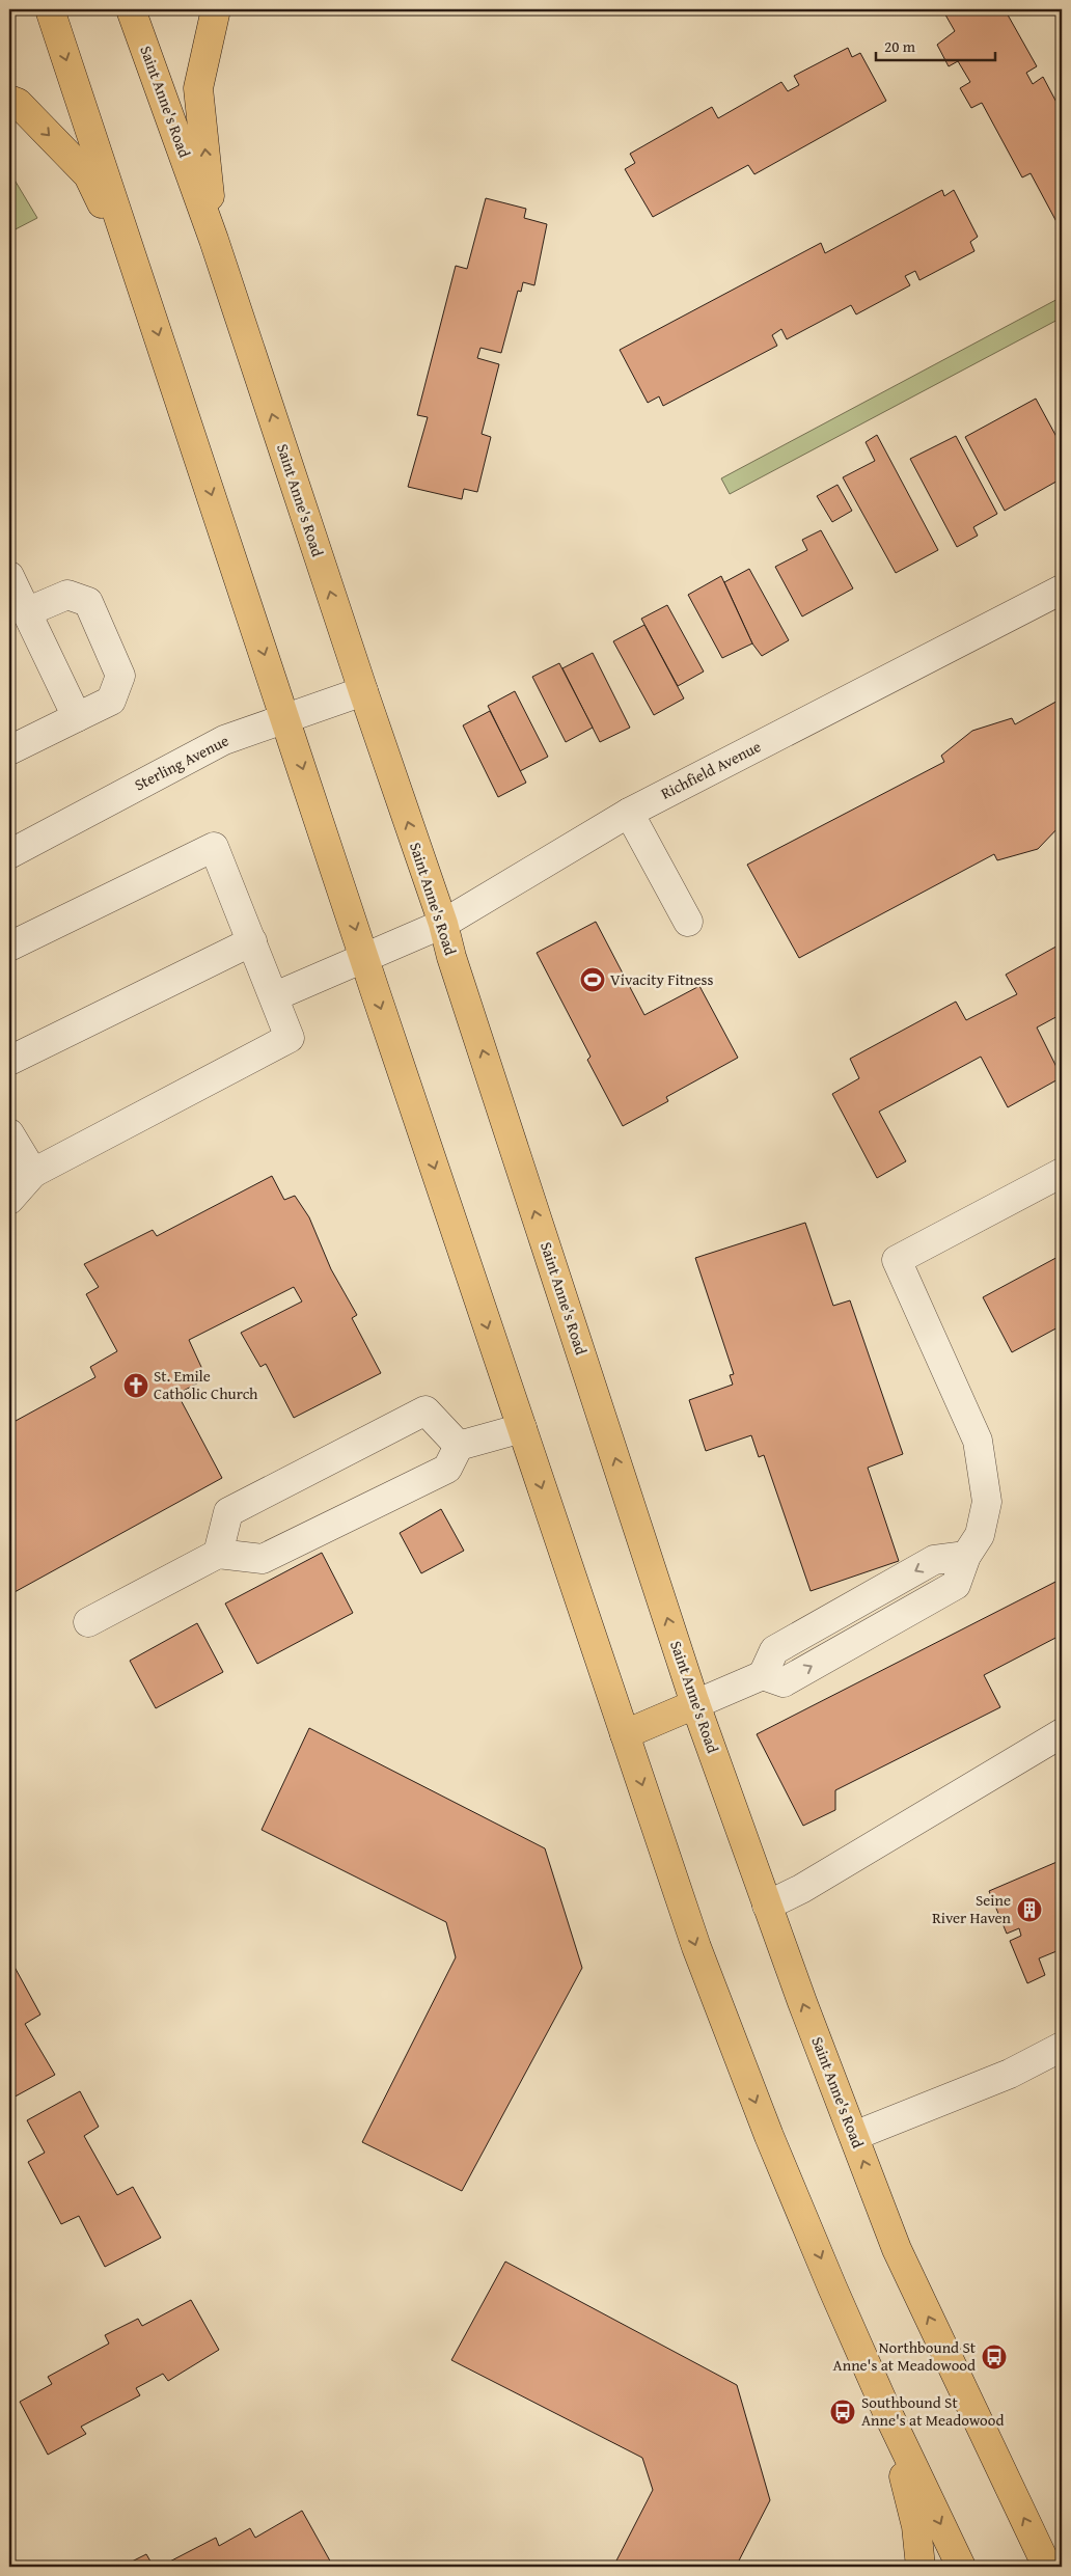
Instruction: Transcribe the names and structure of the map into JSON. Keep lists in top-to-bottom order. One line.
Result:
{"streets":{"main road":["Saint Anne's Road"],"street":["Sterling Avenue","Richfield Avenue"]},"crossings":[["Saint Anne's Road","Sterling Avenue"],["Saint Anne's Road","Richfield Avenue"]],"places":{"sports":["Vivacity Fitness"],"church":["St. Emile Catholic Church"],"building":["Seine River Haven"],"bus stop":["Northbound St Anne's at Meadowood","Southbound St Anne's at Meadowood"]},"scale_bar":"20 m"}
